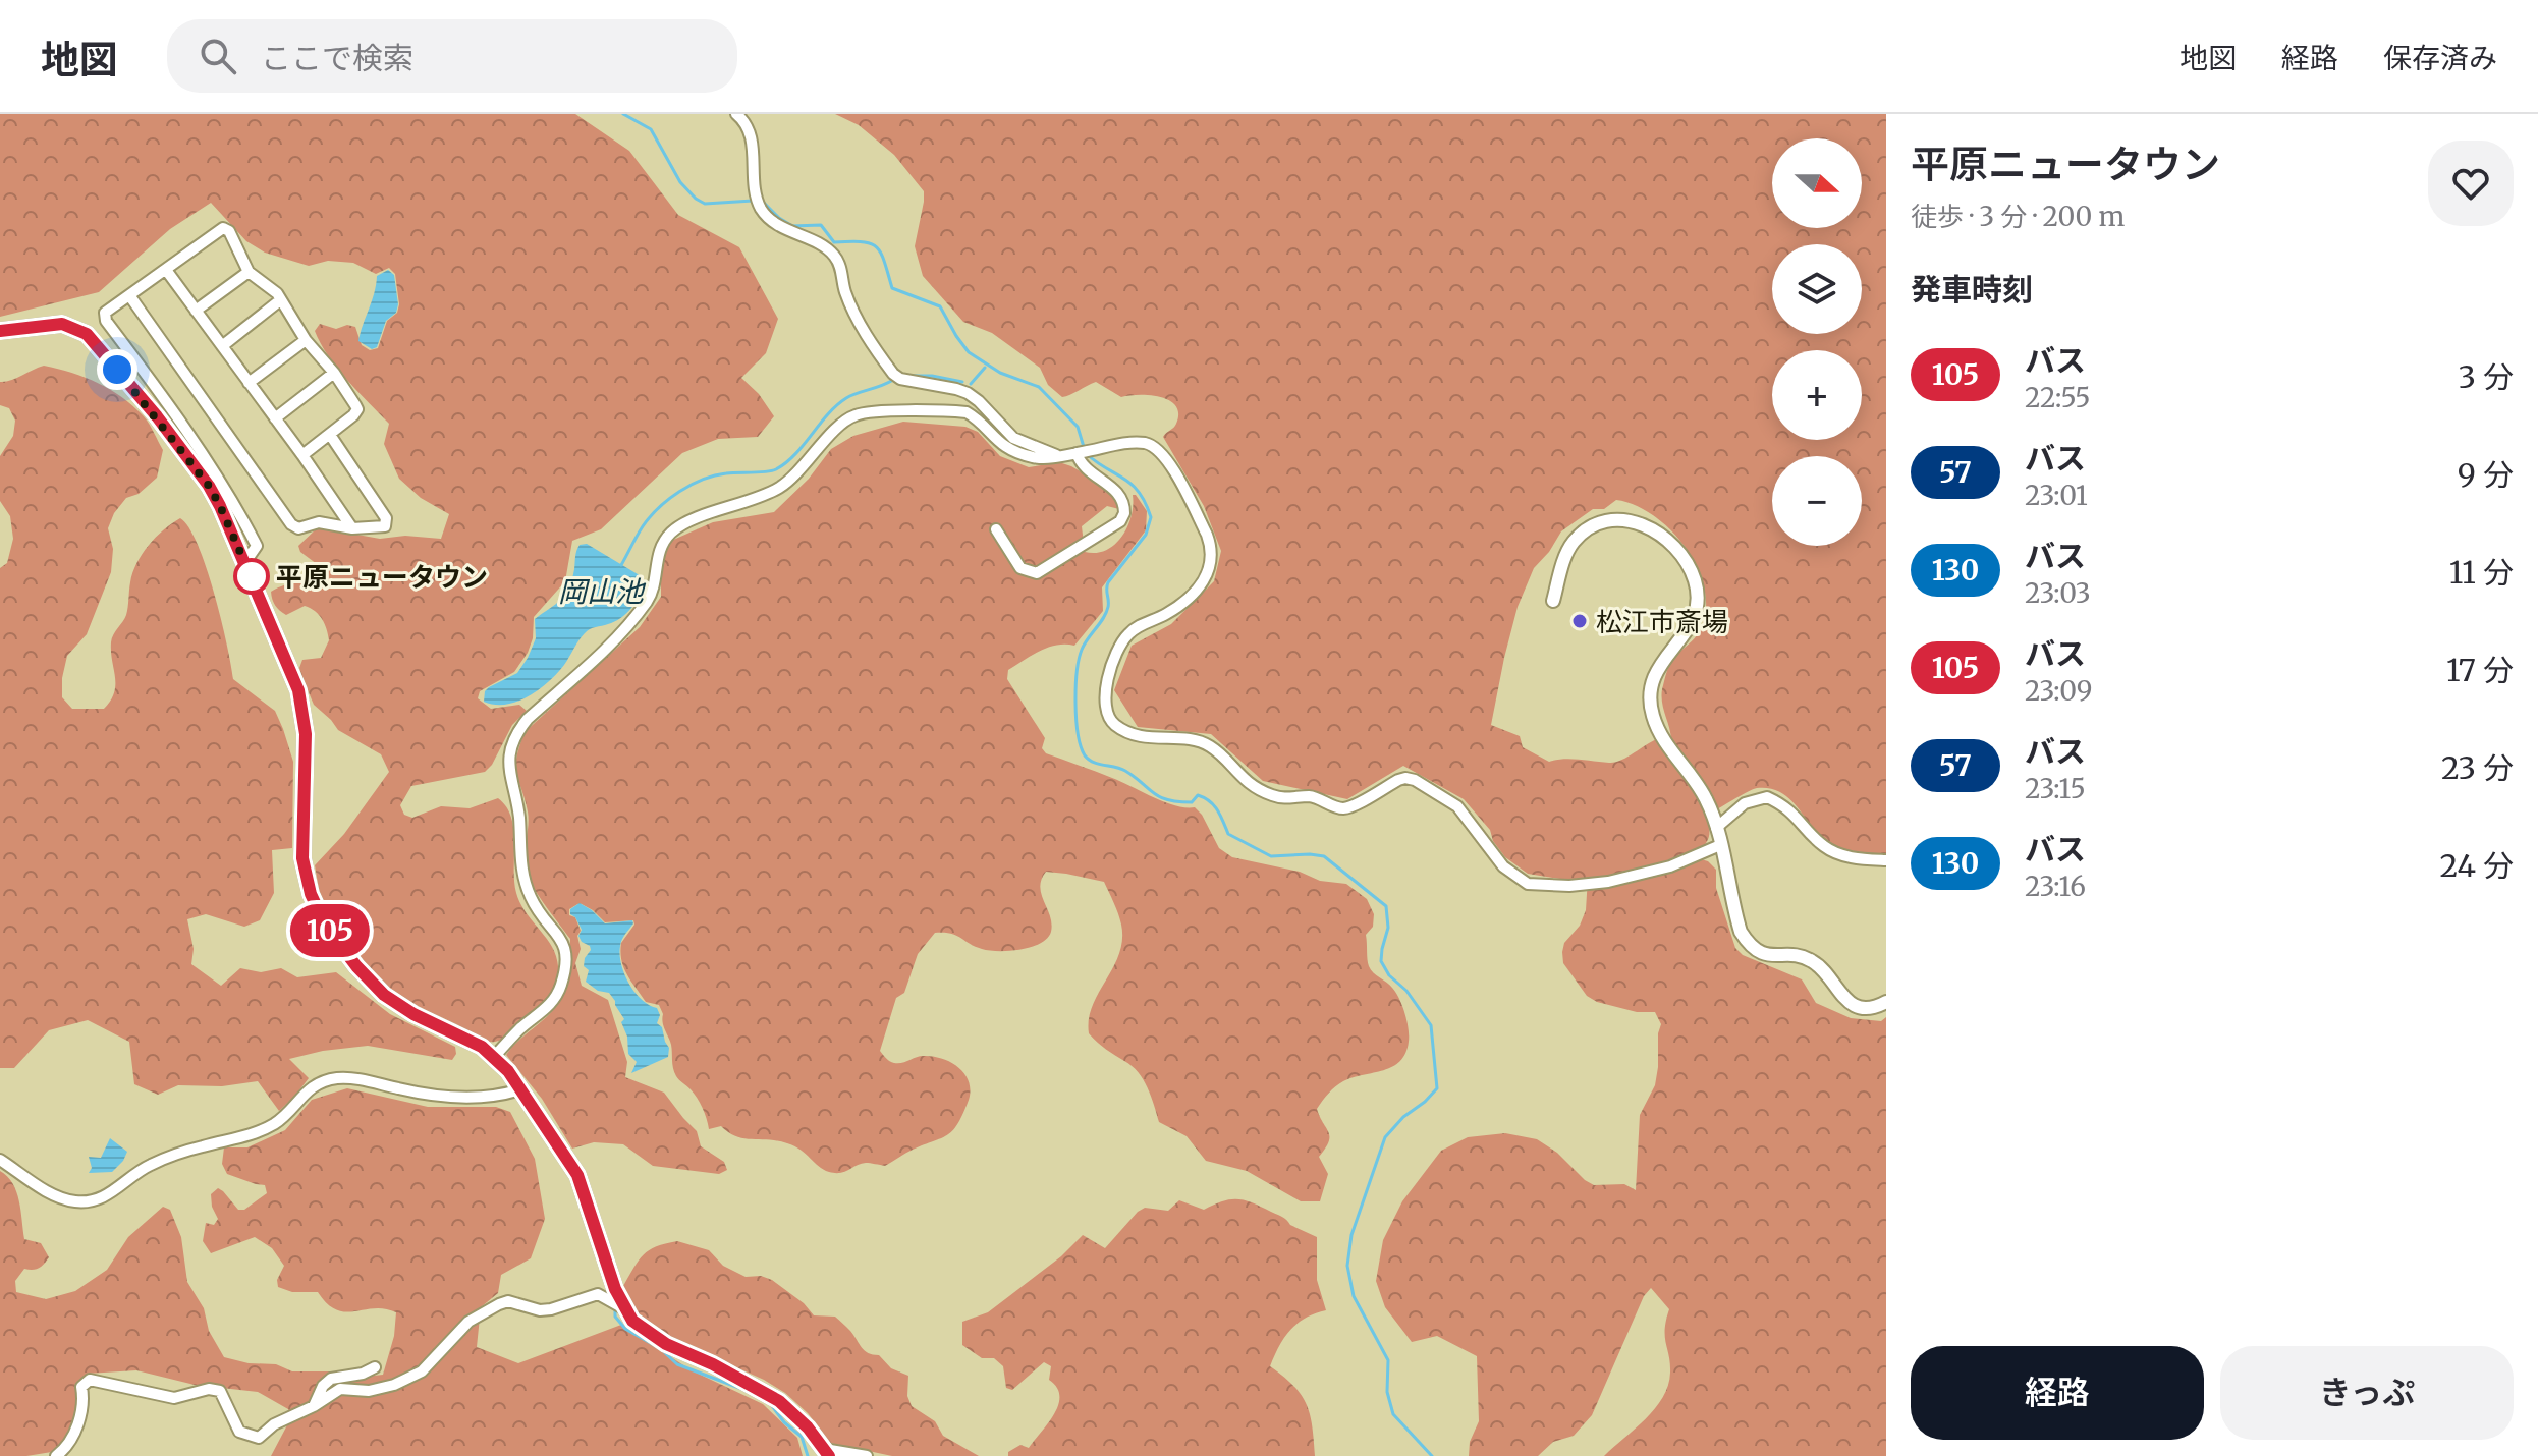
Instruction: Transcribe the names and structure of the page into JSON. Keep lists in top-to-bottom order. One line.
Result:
{"water":["岡山池"],"places":["平原ニュータウン","松江市斎場"],"lines":["bus line 105"],"north":"right","page":{"header":"地図","search":"ここで検索","nav":["地図","経路","保存済み"],"on_map":"105","heading":[["平原ニュータウン","徒歩 · 3 分 · 200 m"],"発車時刻"],"map_buttons":["+","−"],"list":[{"mark":"105","name":"バス","note":"22:55","value":"3 分"},{"mark":"57","name":"バス","note":"23:01","value":"9 分"},{"mark":"130","name":"バス","note":"23:03","value":"11 分"},{"mark":"105","name":"バス","note":"23:09","value":"17 分"},{"mark":"57","name":"バス","note":"23:15","value":"23 分"},{"mark":"130","name":"バス","note":"23:16","value":"24 分"}],"buttons":["経路","きっぷ"]}}
